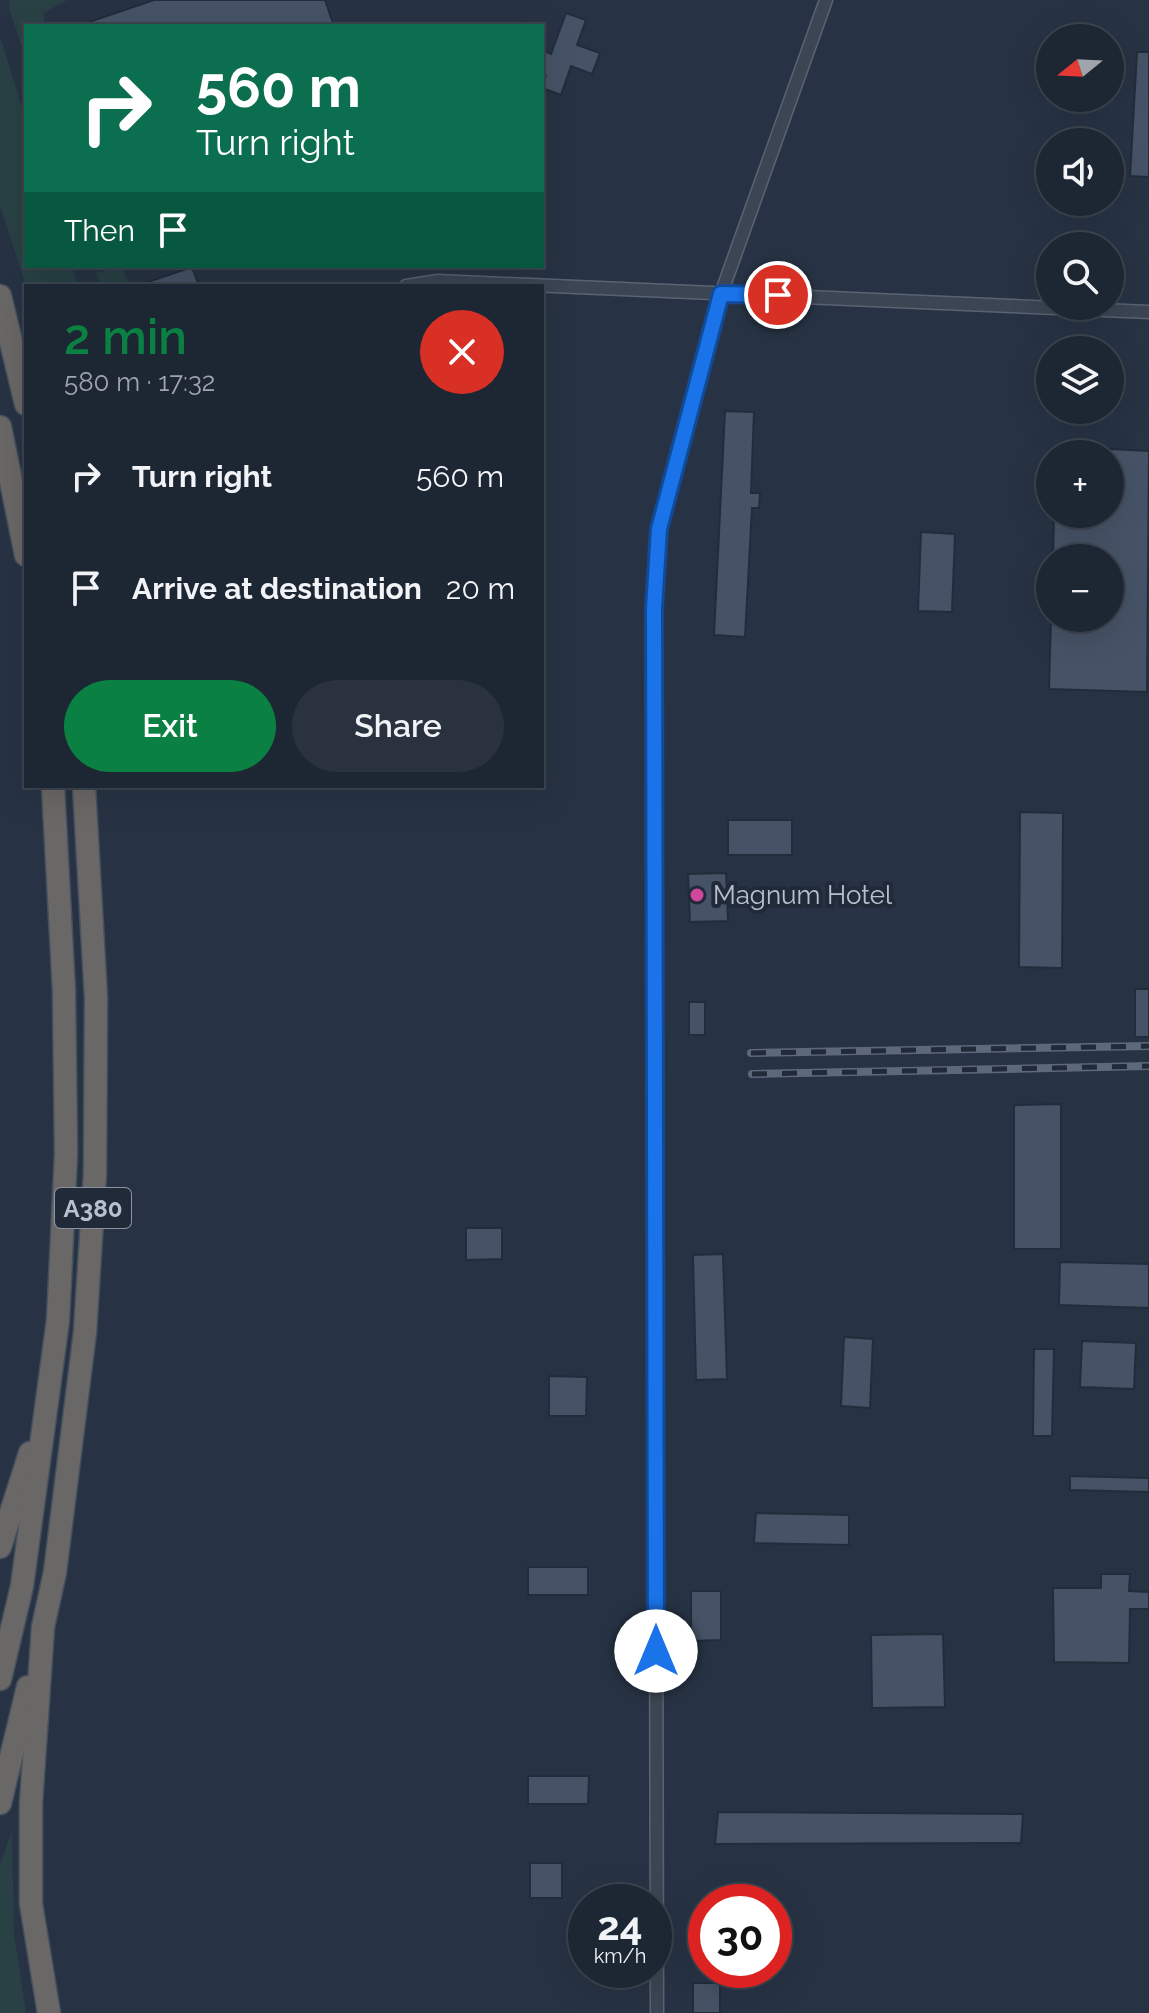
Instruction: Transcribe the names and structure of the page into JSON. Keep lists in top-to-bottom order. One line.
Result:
{"streets":{"highway":["A380"]},"places":["Magnum Hotel"],"north":"left","page":{"map_buttons":["+","−"],"turn":["560 m","Turn right"],"then":"Then","heading":["2 min","580 m · 17:32"],"list":[{"name":"Turn right","value":"560 m"},{"name":"Arrive at destination","value":"20 m"}],"buttons":["Exit","Share"],"speed":"24 km/h","limit":"30"}}
